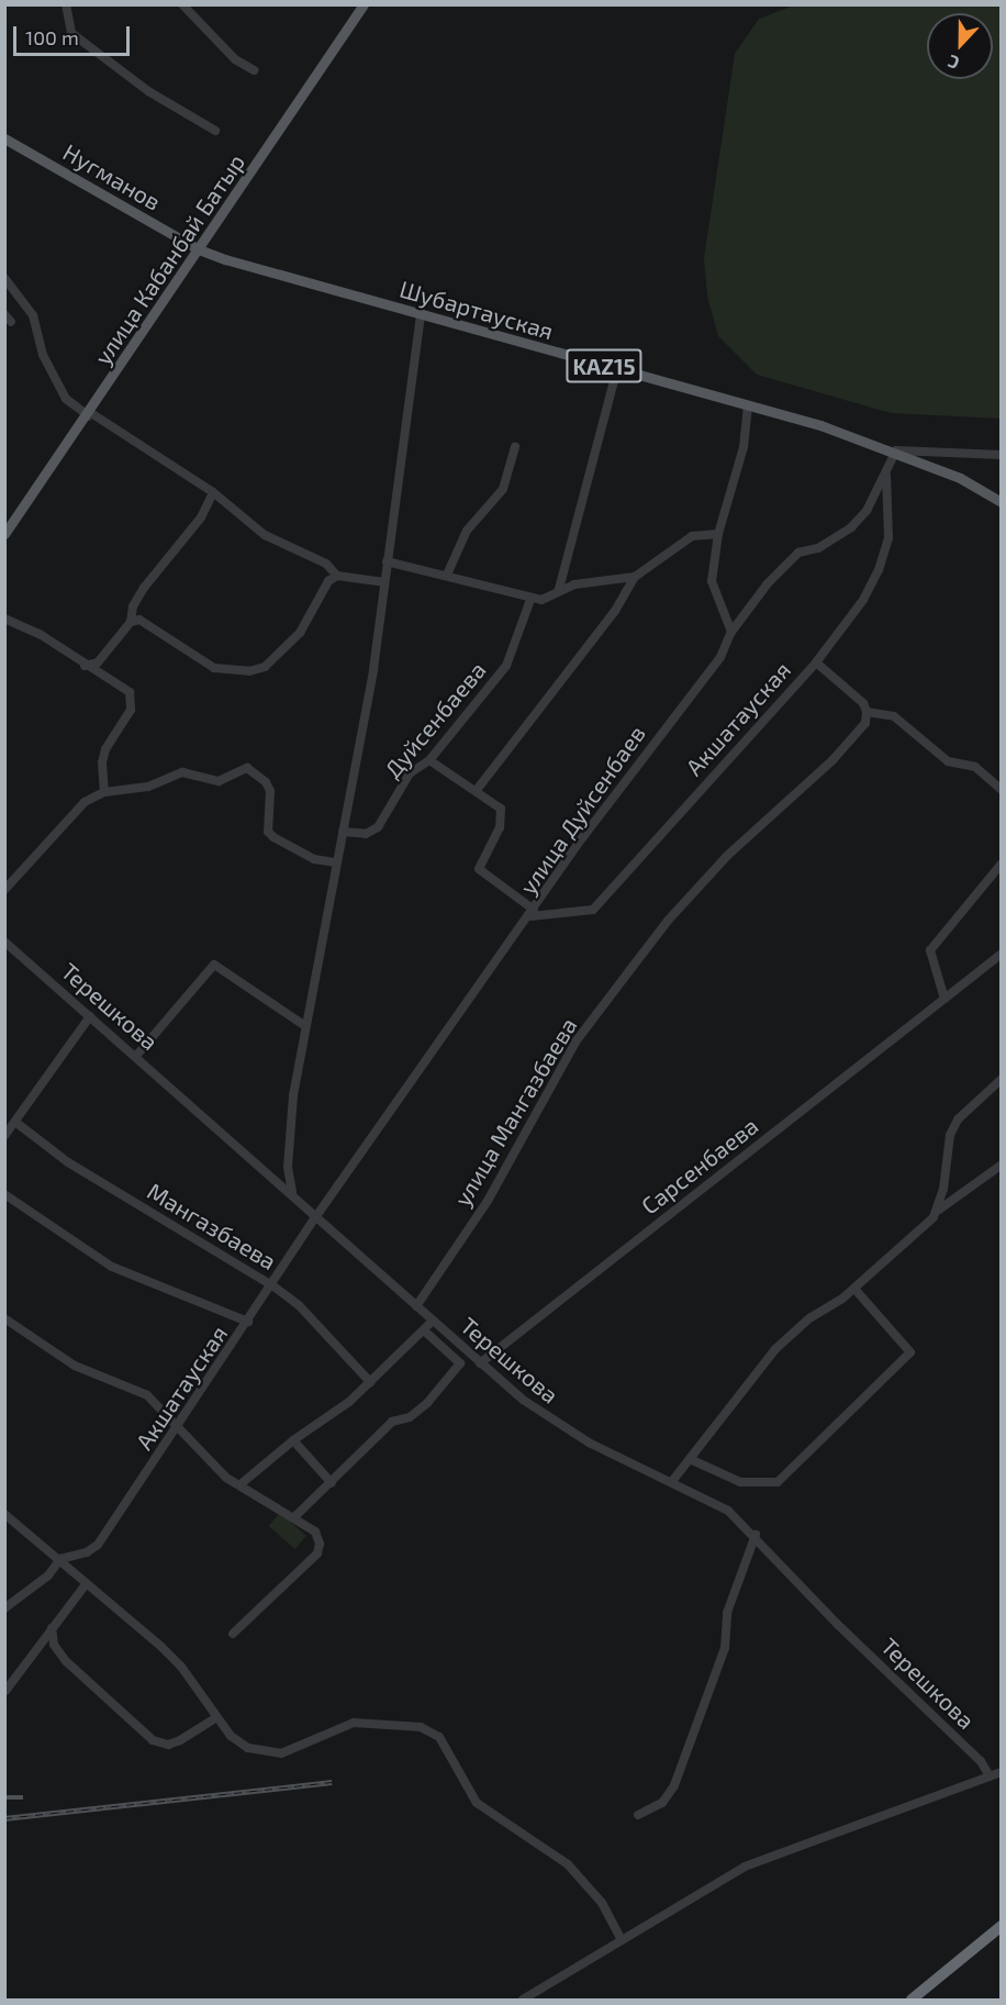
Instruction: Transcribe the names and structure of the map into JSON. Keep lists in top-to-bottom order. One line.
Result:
{"streets":{"main road":["Нугманов","улица Кабанбай Батыр","Шубартауская","KAZ15"],"street":["Акшатауская","Дуйсенбаева","улица Дуйсенбаев","Терешкова","улица Мангазбаева","Сарсенбаева","Мангазбаева"]},"crossings":[["Нугманов","улица Кабанбай Батыр"],["Нугманов","Шубартауская"],["улица Кабанбай Батыр","Шубартауская"],["Шубартауская","улица Дуйсенбаев"],["Акшатауская","улица Дуйсенбаев"],["Акшатауская","Терешкова"],["Акшатауская","Мангазбаева"],["улица Дуйсенбаев","Терешкова"],["Терешкова","улица Мангазбаева"],["Терешкова","Сарсенбаева"]],"scale_bar":"100 m","north":"bottom"}
